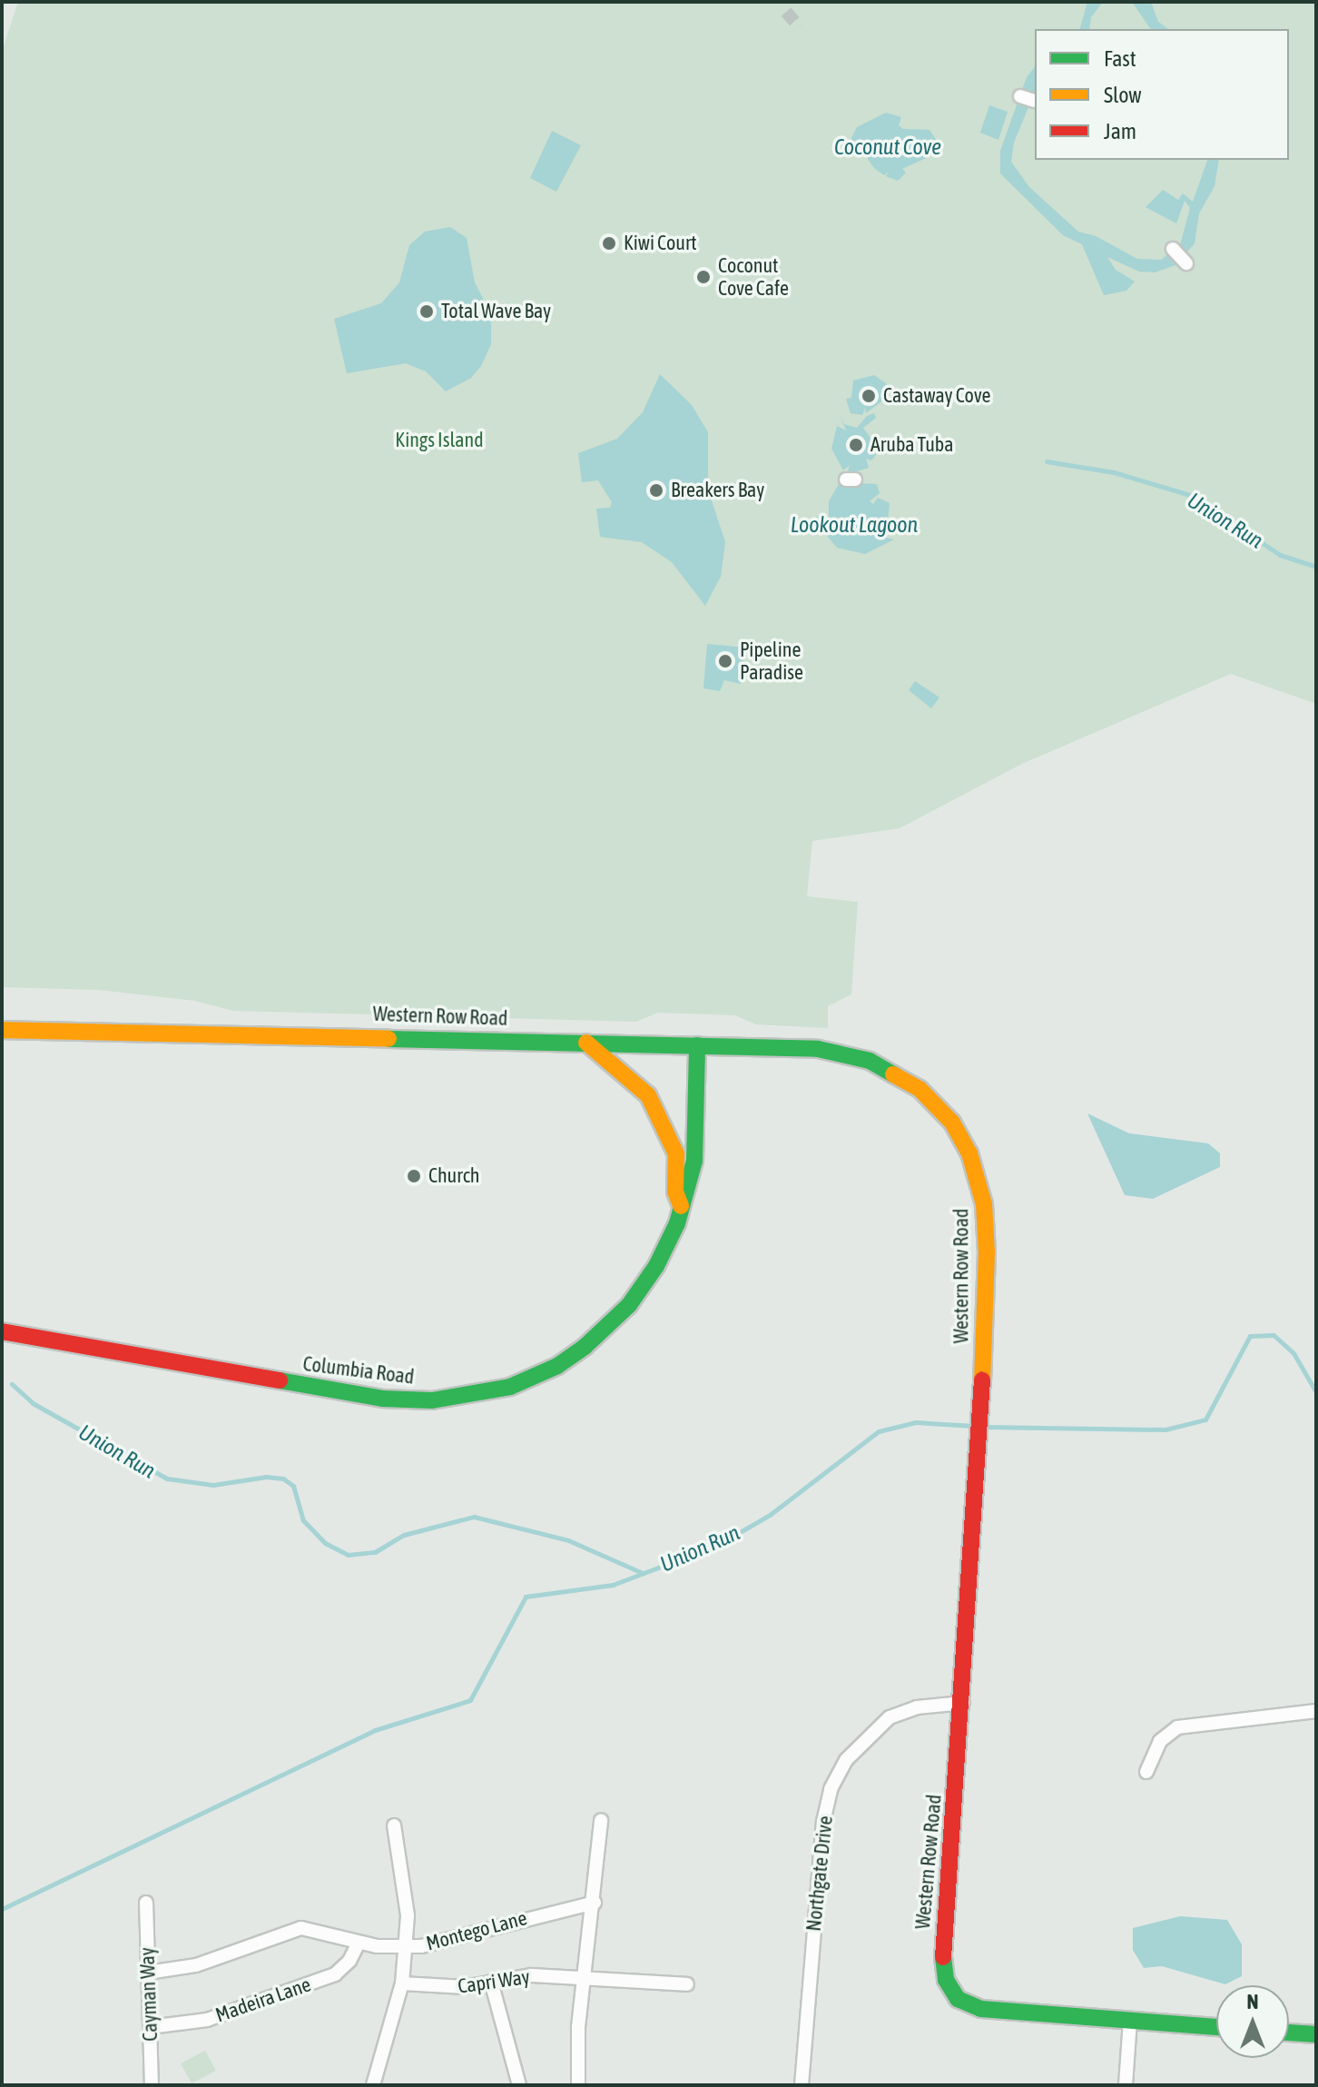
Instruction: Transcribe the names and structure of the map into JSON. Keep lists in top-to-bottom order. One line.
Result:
{"streets":{"street":["Western Row Road","Columbia Road","Northgate Drive","Montego Lane","Capri Way","Cayman Way","Madeira Lane"]},"crossings":[["Western Row Road","Columbia Road"],["Western Row Road","Northgate Drive"],["Montego Lane","Cayman Way"],["Montego Lane","Madeira Lane"],["Cayman Way","Madeira Lane"]],"water":["Coconut Cove","Union Run","Lookout Lagoon"],"parks":["Kings Island"],"places":["Kiwi Court","Coconut Cove Cafe","Total Wave Bay","Castaway Cove","Aruba Tuba","Breakers Bay","Pipeline Paradise","Church"],"legend":["Fast","Slow","Jam"],"north":"top"}
